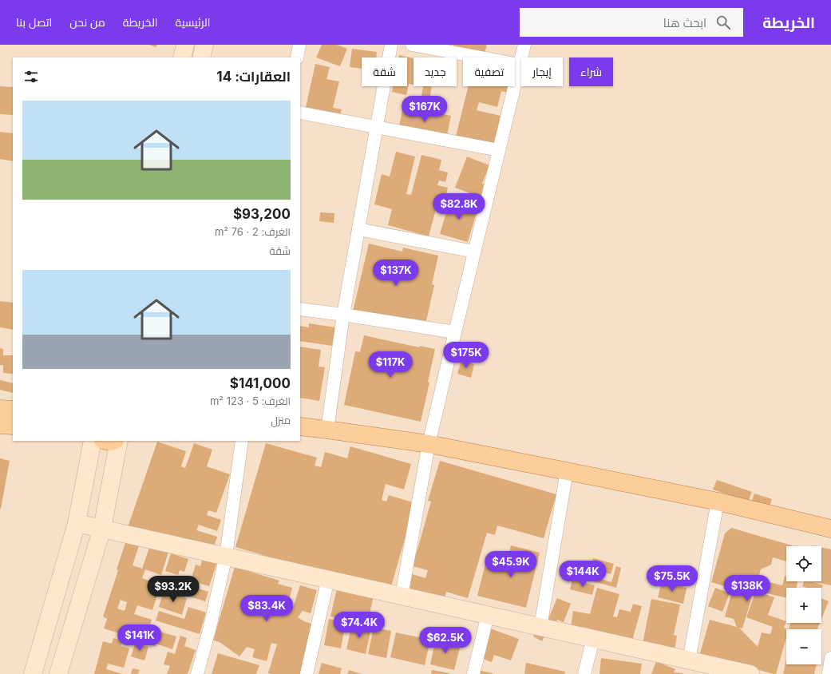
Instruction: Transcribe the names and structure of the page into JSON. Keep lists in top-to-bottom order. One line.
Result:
{"page":{"header":"الخريطة","search":"ابحث هنا","nav":["الرئيسية","الخريطة","من نحن","اتصل بنا"],"chip":["شراء","إيجار","تصفية","جديد","شقة"],"heading":"العقارات: 14","price":["$167K","$82.8K","$137K","$175K","$117K","$45.9K","$144K","$75.5K","$138K","$93.2K","$83.4K","$74.4K","$141K","$62.5K"],"list":[{"name":"$93,200","note":"الغرف: 2 · 76 m² · شقة"},{"name":"$141,000","note":"الغرف: 5 · 123 m² · منزل"}],"map_buttons":["+","−"]}}
